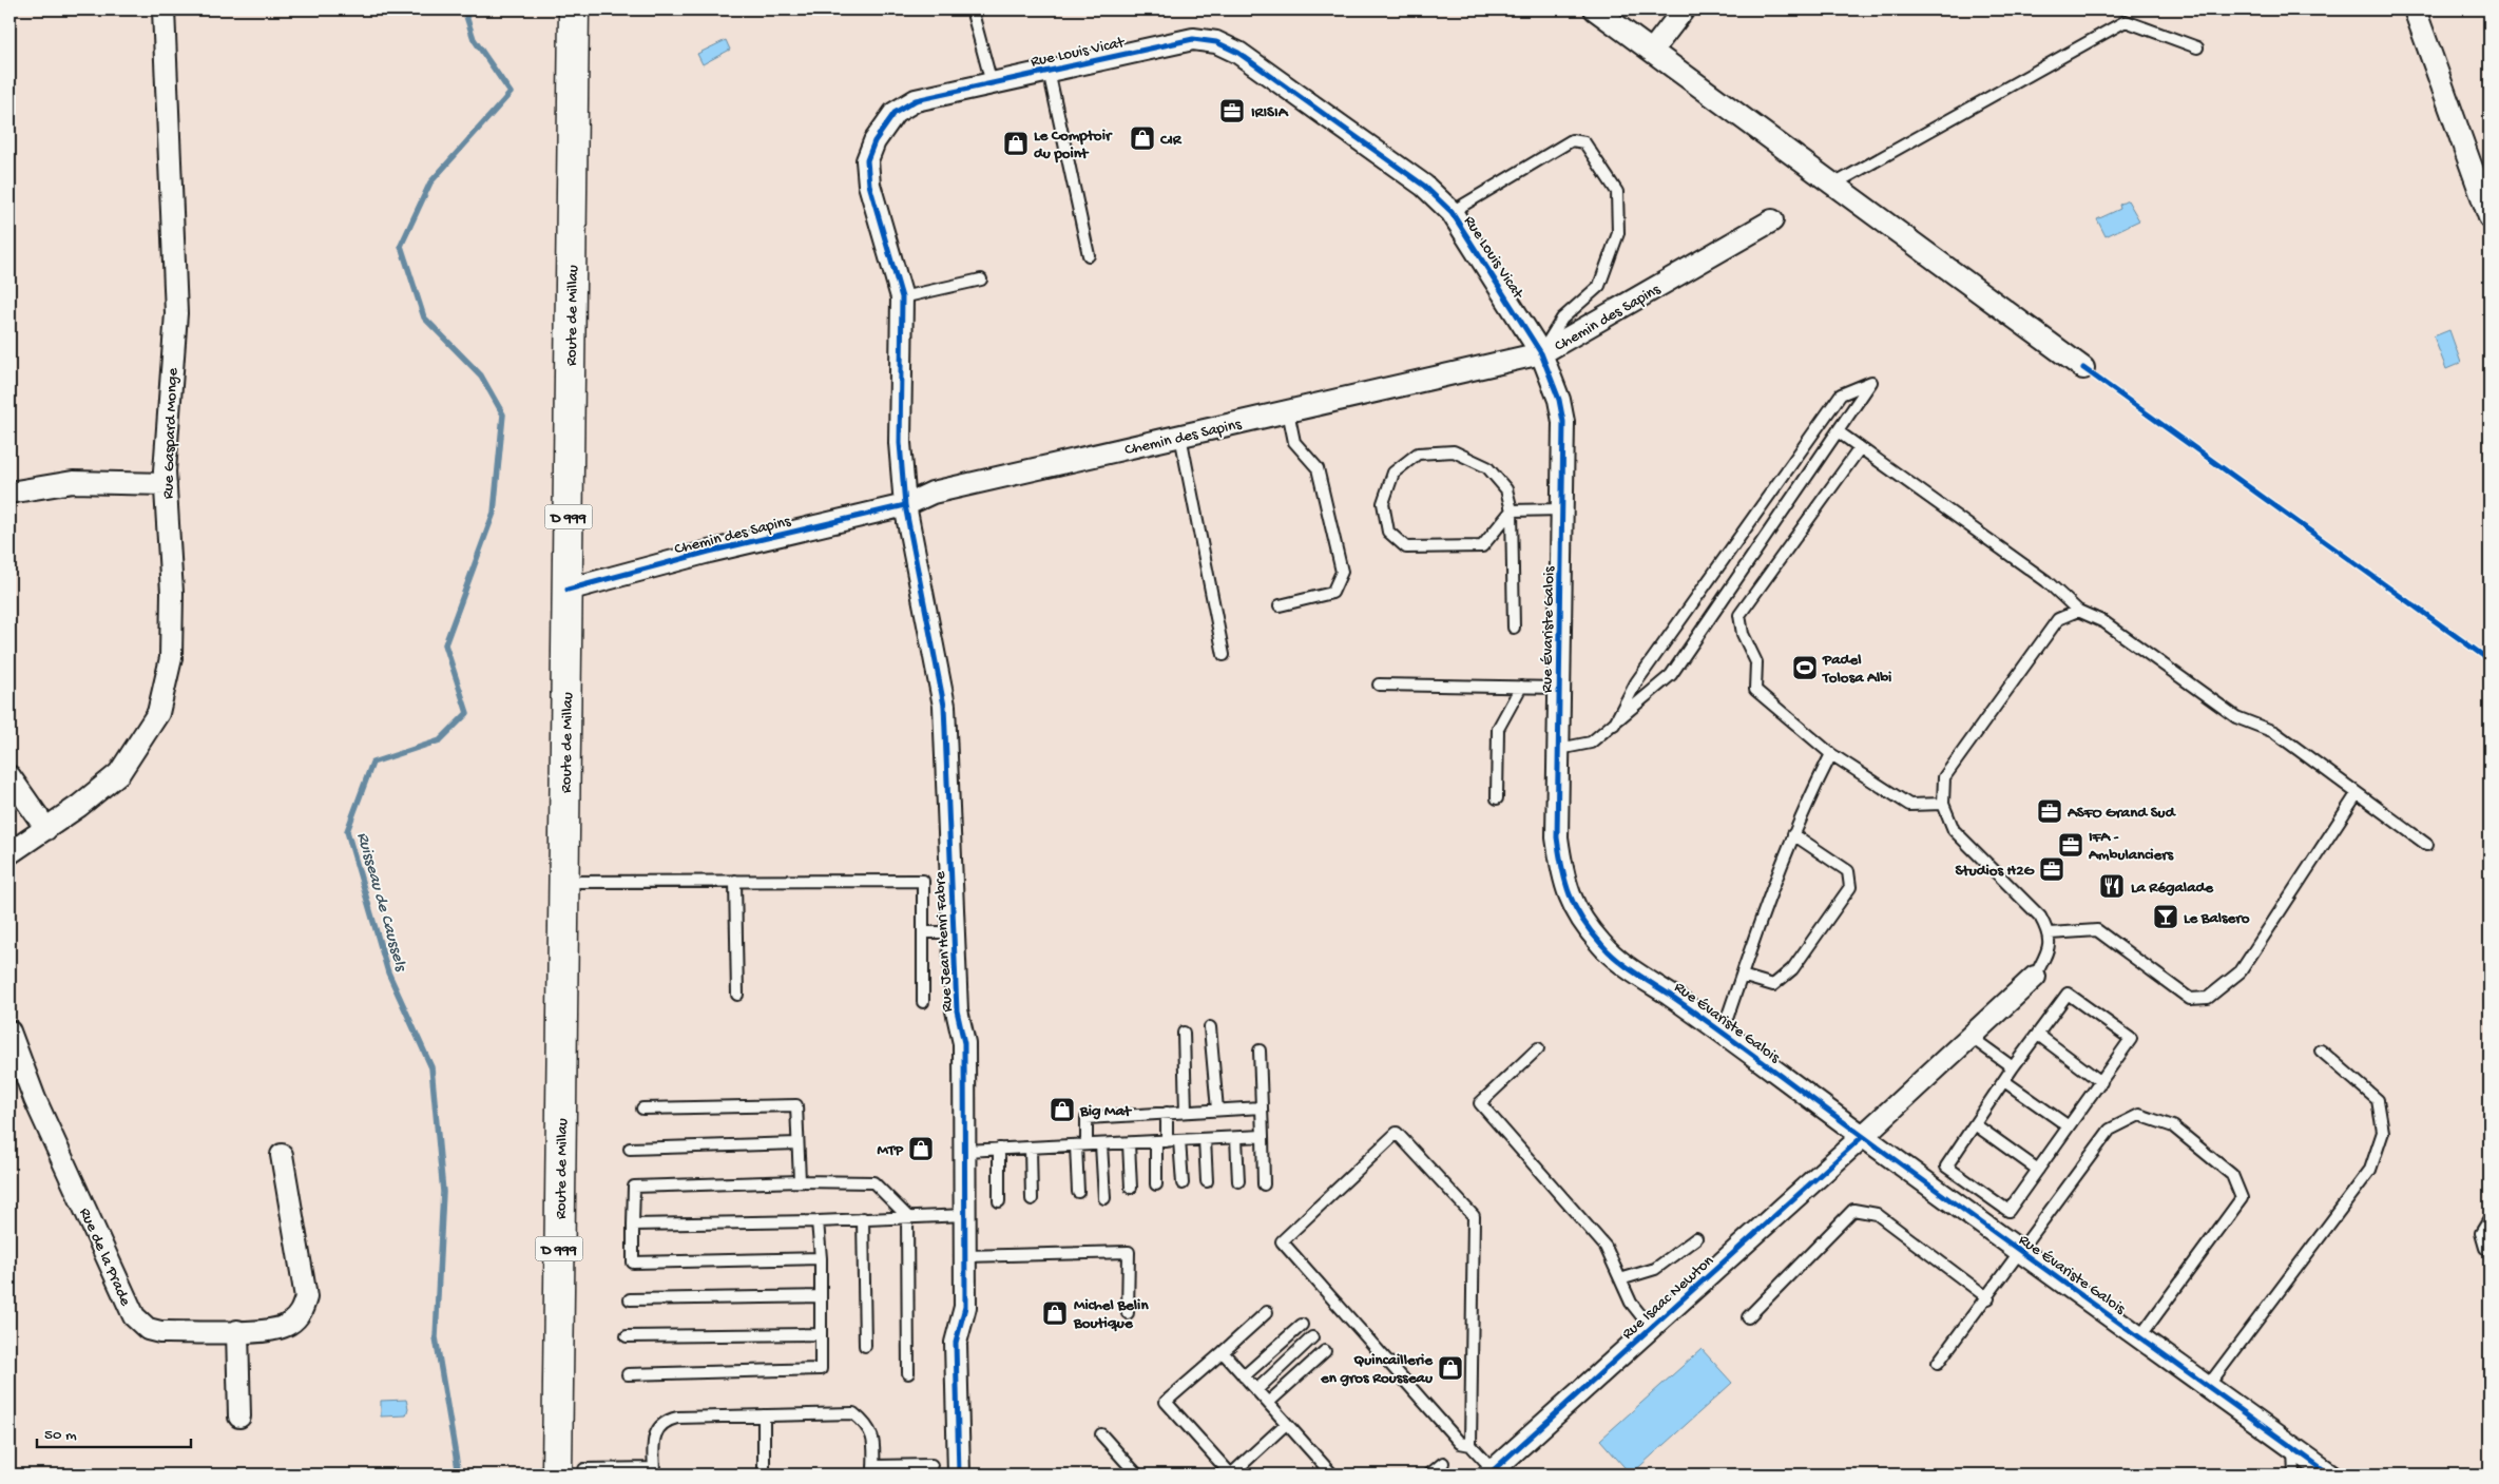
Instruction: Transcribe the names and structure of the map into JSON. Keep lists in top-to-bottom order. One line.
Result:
{"streets":{"main road":["Route de Millau","D 999"],"street":["Rue Louis Vicat","Chemin des Sapins","Rue Gaspard Monge","Rue Évariste Galois","Rue Jean Henri Fabre","Rue de la Prade","Rue Isaac Newton"]},"crossings":[["Rue Louis Vicat","Chemin des Sapins"],["Rue Louis Vicat","Rue Évariste Galois"],["Rue Louis Vicat","Rue Jean Henri Fabre"],["Route de Millau","Chemin des Sapins"],["Chemin des Sapins","Rue Évariste Galois"],["Chemin des Sapins","Rue Jean Henri Fabre"],["Rue Évariste Galois","Rue Isaac Newton"]],"water":["Ruisseau de Caussels"],"places":{"office":["IRISIA","ASFO Grand Sud","IFA - Ambulanciers","Studios H2G"],"shop":["CIR","Le Comptoir du point","Big Mat","MTP","Michel Belin Boutique","Quincaillerie en gros Rousseau"],"sports":["Padel Tolosa Albi"],"restaurant":["La Régalade"],"bar":["Le Balsero"]},"scale_bar":"50 m"}
